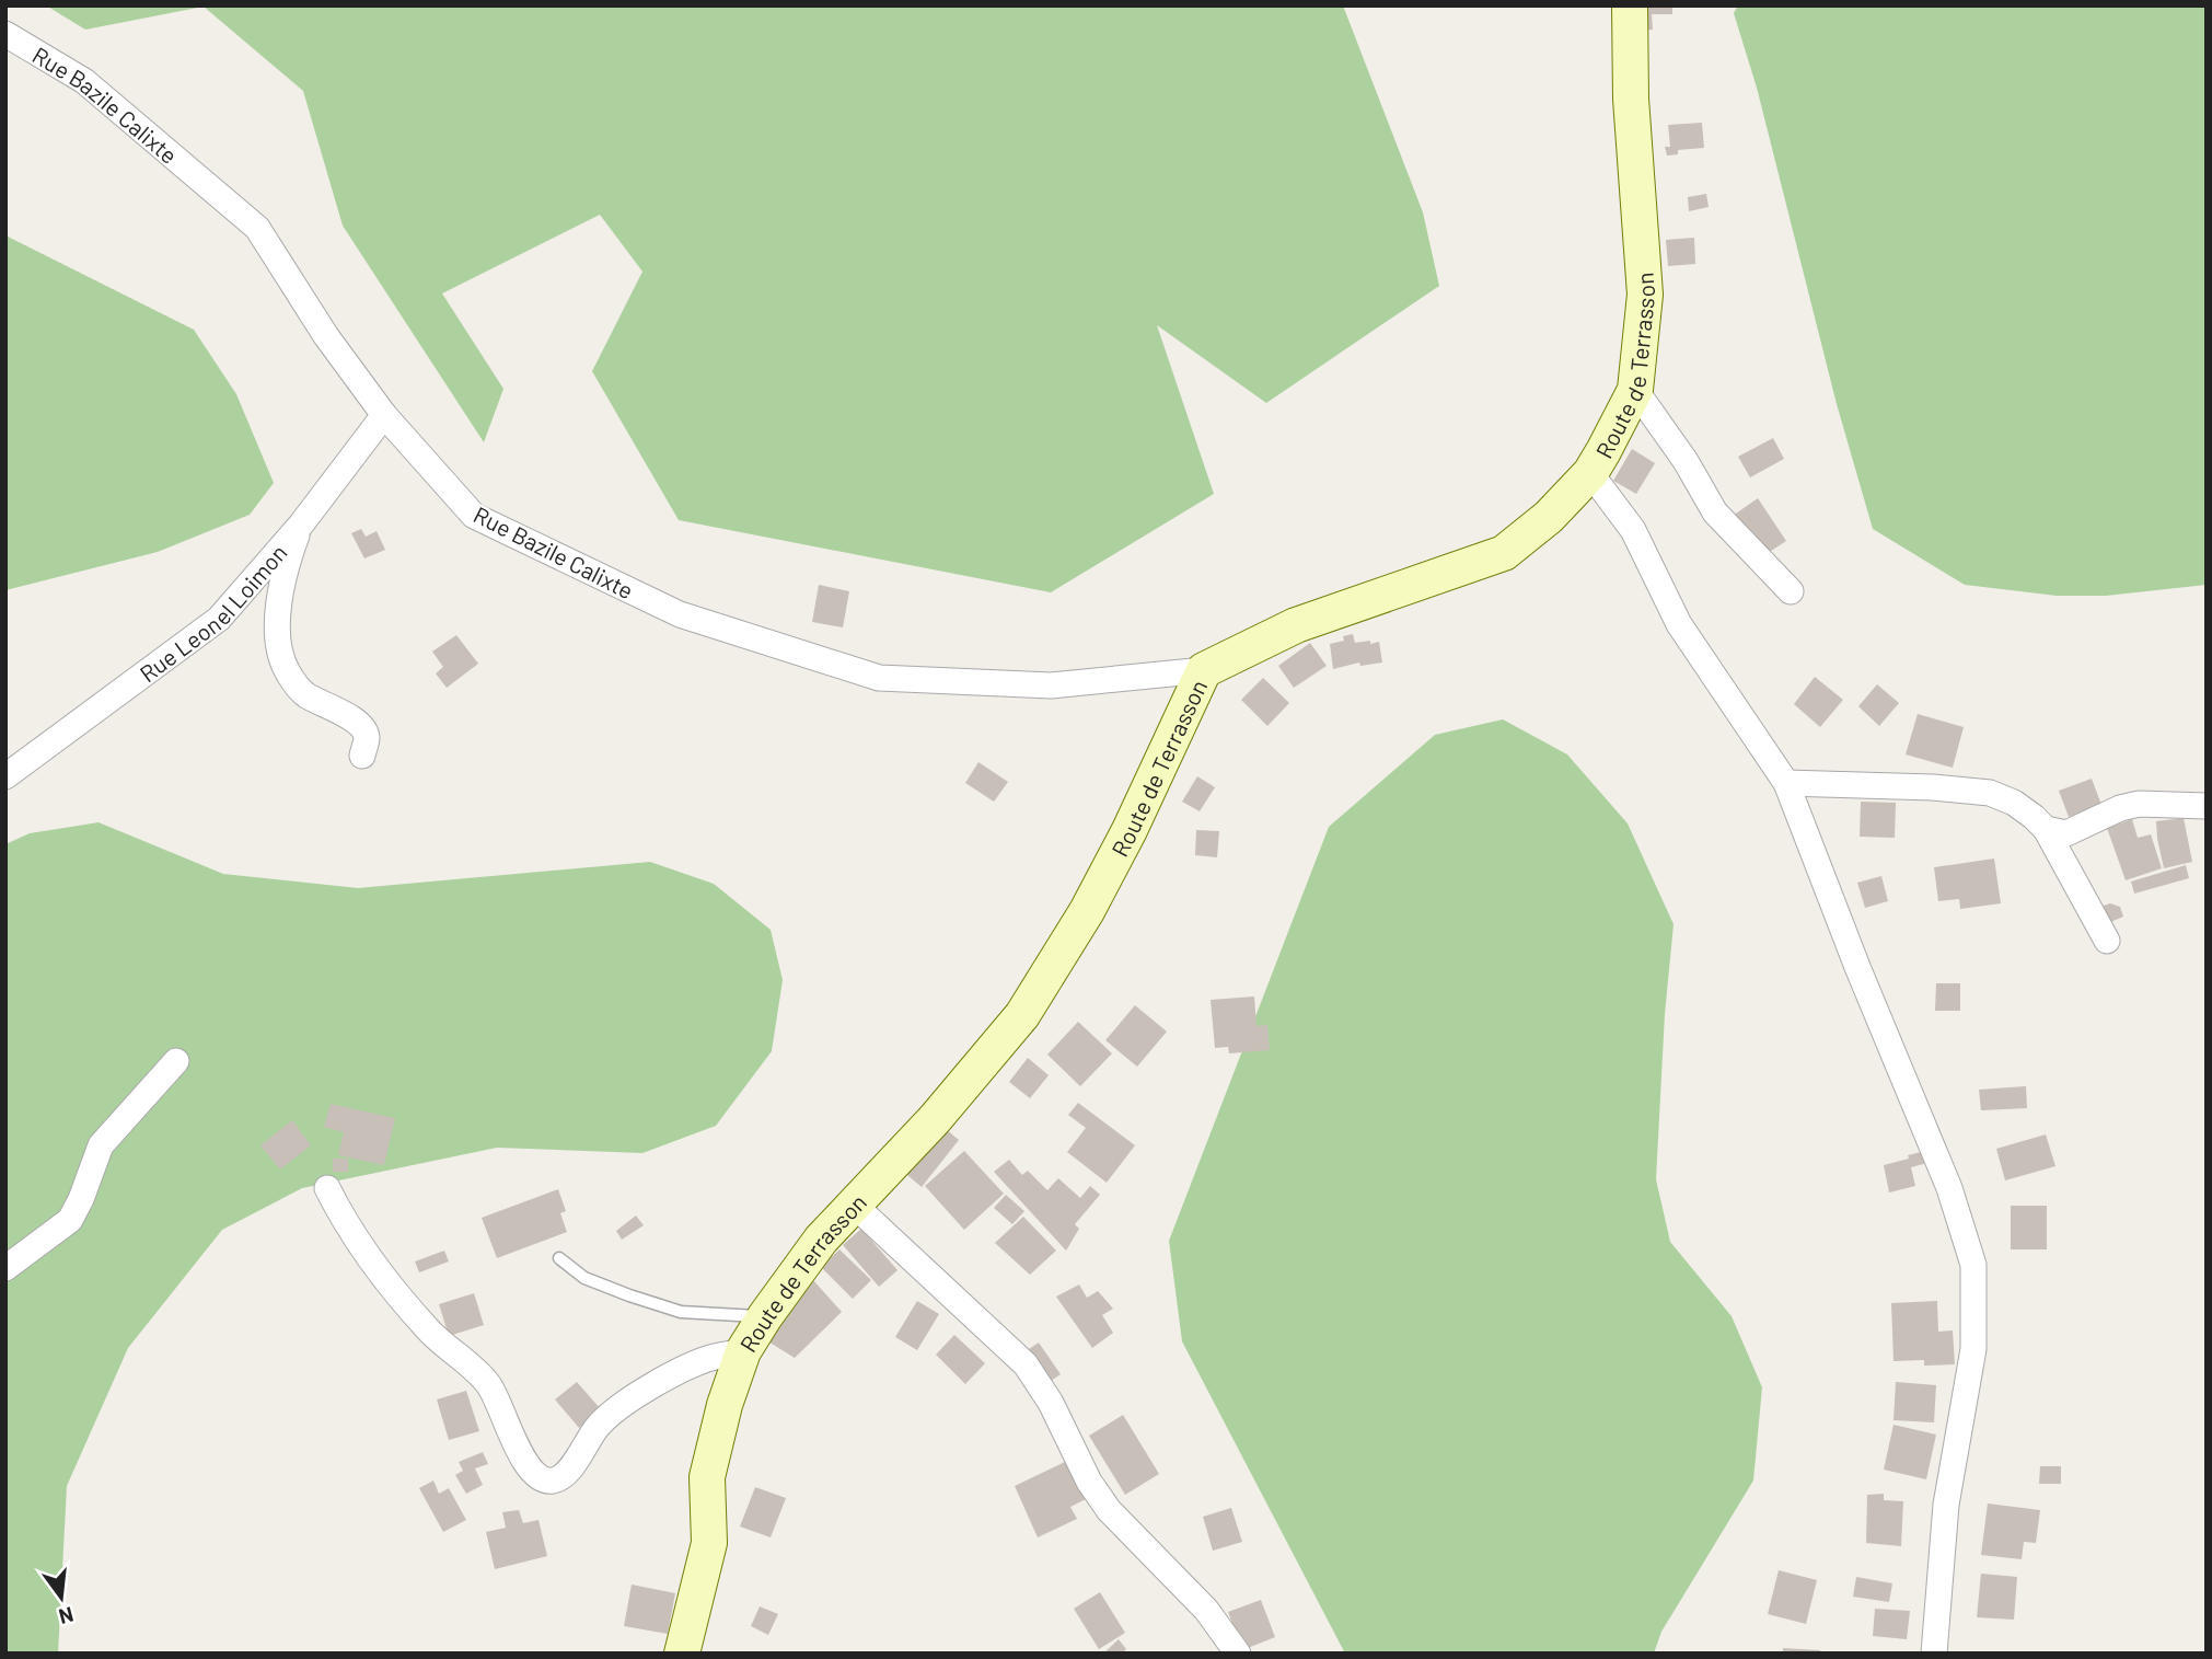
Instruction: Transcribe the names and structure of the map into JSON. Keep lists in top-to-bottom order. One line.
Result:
{"streets":{"street":["Rue Bazile Calixte","Route de Terrasson","Rue Leonel Loimon"]},"crossings":[["Rue Bazile Calixte","Route de Terrasson"],["Rue Bazile Calixte","Rue Leonel Loimon"]],"north":"bottom"}
